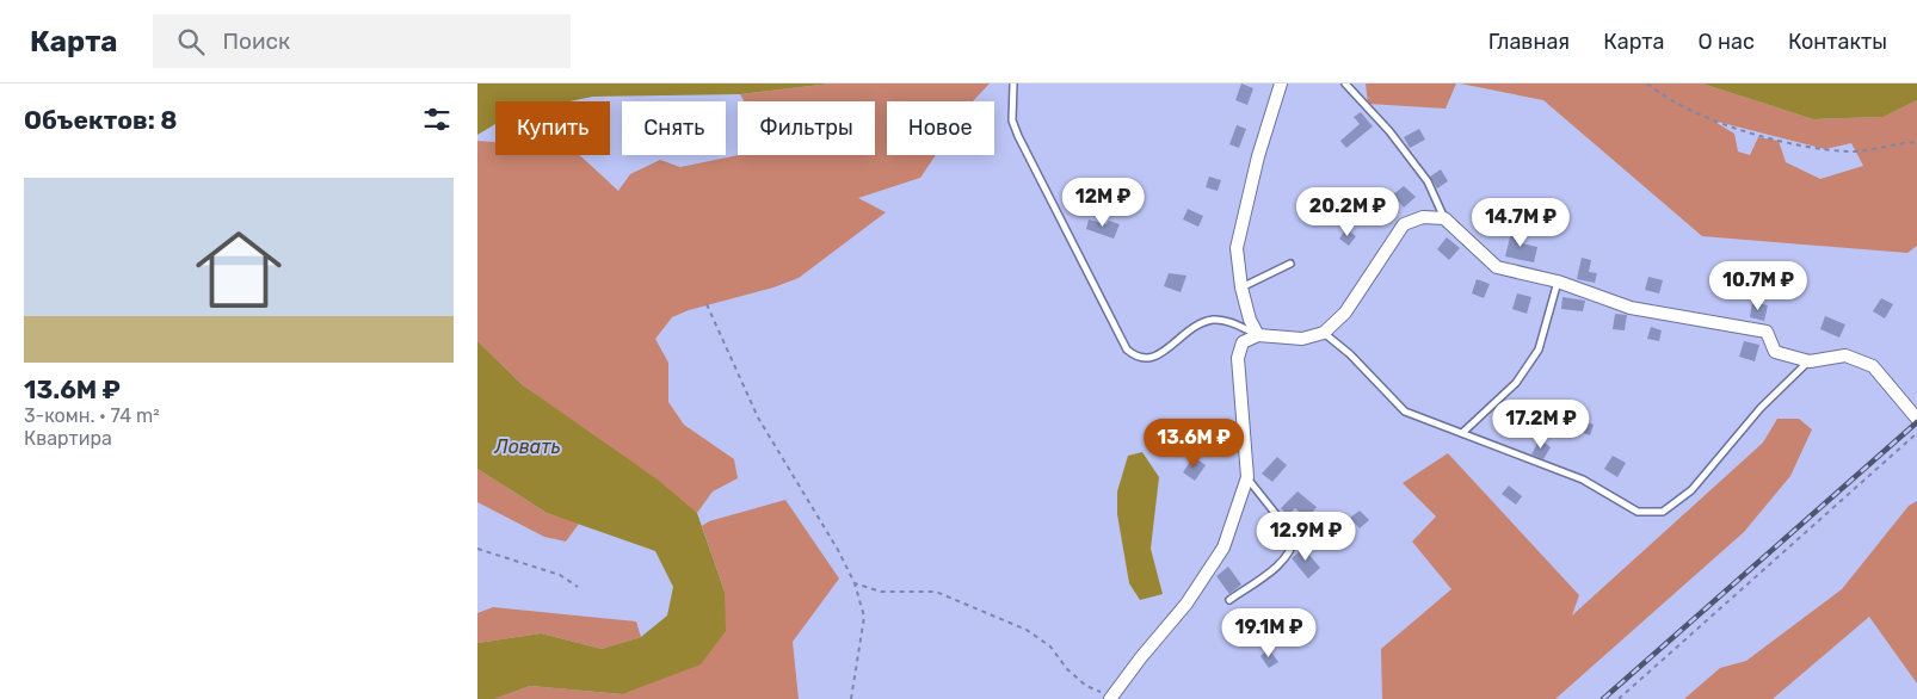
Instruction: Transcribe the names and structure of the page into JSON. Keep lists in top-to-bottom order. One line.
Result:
{"water":["Ловать"],"page":{"header":"Карта","search":"Поиск","nav":["Главная","Карта","О нас","Контакты"],"heading":"Объектов: 8","chip":["Купить","Снять","Фильтры","Новое"],"list":[{"name":"13.6M ₽","note":"3-комн. · 74 m² · Квартира"}],"price":["12M ₽","20.2M ₽","14.7M ₽","10.7M ₽","17.2M ₽","13.6M ₽","12.9M ₽","19.1M ₽"]}}
